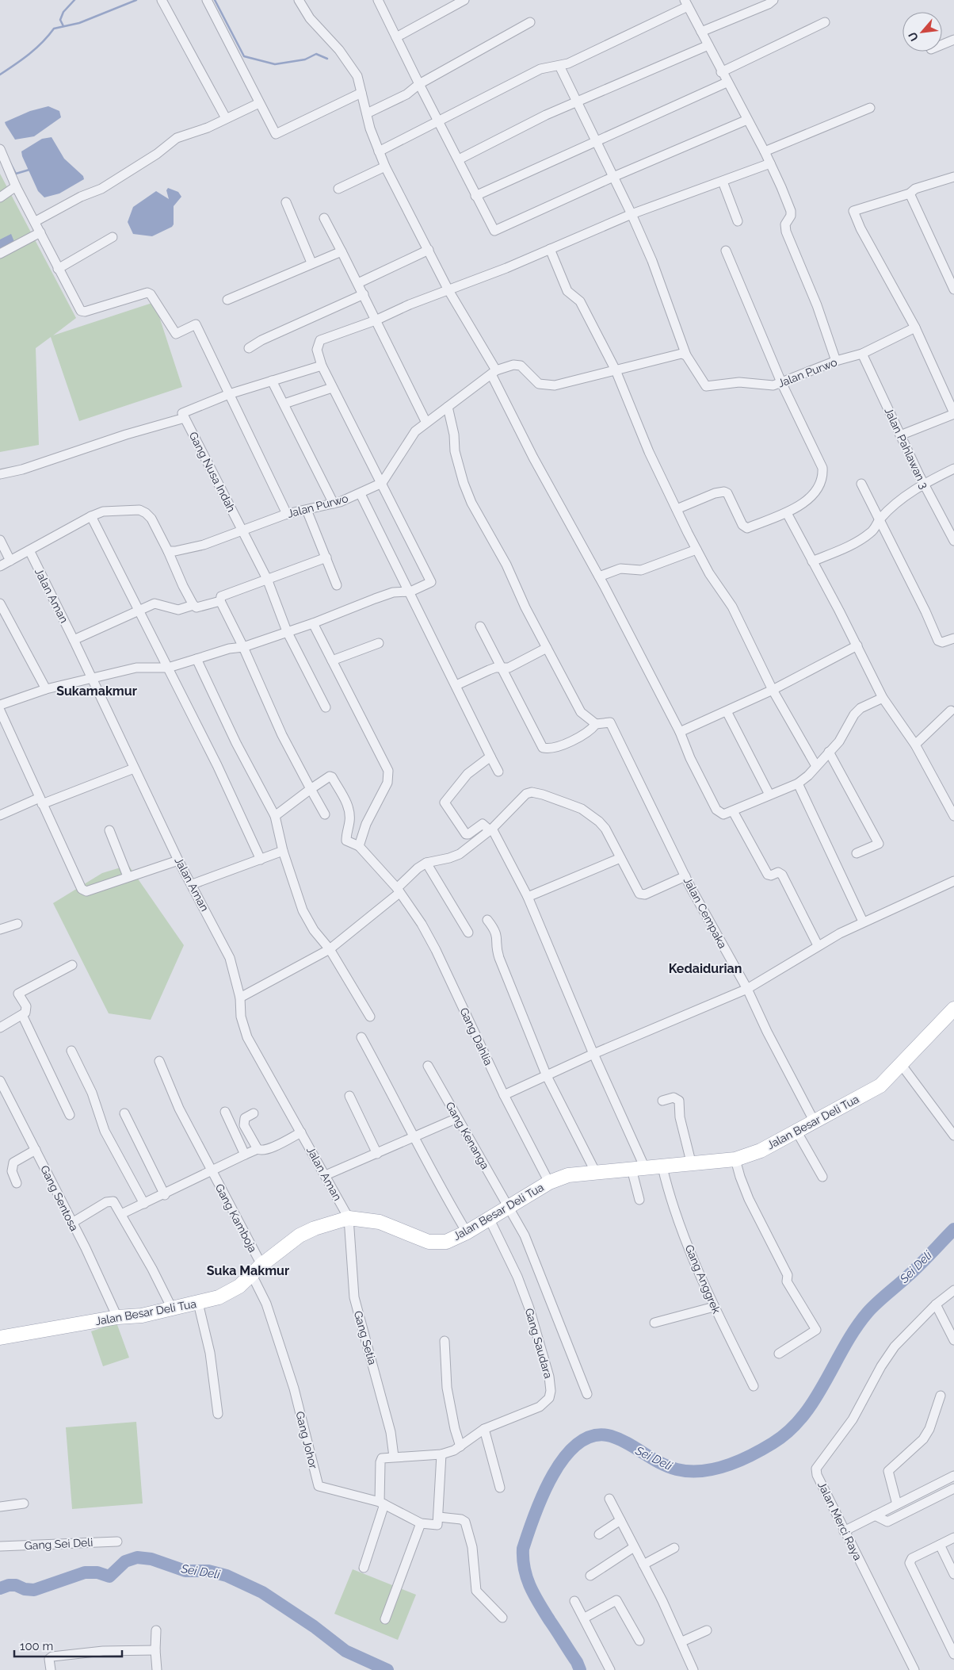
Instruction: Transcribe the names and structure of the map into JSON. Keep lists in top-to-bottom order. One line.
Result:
{"streets":{"main road":["Jalan Besar Deli Tua"],"street":["Jalan Purwo","Jalan Pahlawan 3","Gang Nusa Indah","Jalan Aman","Jalan Cempaka","Gang Dahlia","Gang Kenanga","Gang Sentosa","Gang Kamboja","Gang Anggrek","Gang Setia","Gang Saudara","Gang Johor","Jalan Merci Raya","Gang Sei Deli"]},"crossings":[["Jalan Purwo","Jalan Pahlawan 3"],["Jalan Purwo","Gang Nusa Indah"],["Jalan Aman","Jalan Besar Deli Tua"],["Jalan Aman","Gang Setia"],["Jalan Cempaka","Jalan Besar Deli Tua"],["Gang Dahlia","Jalan Besar Deli Tua"],["Jalan Besar Deli Tua","Gang Kenanga"],["Jalan Besar Deli Tua","Gang Sentosa"],["Jalan Besar Deli Tua","Gang Kamboja"],["Jalan Besar Deli Tua","Gang Anggrek"],["Jalan Besar Deli Tua","Gang Setia"],["Jalan Besar Deli Tua","Gang Saudara"],["Jalan Besar Deli Tua","Gang Johor"],["Gang Setia","Gang Saudara"]],"districts":["Sukamakmur","Kedaidurian","Suka Makmur"],"water":["Sei Deli"],"scale_bar":"100 m","north":"bottom left"}
